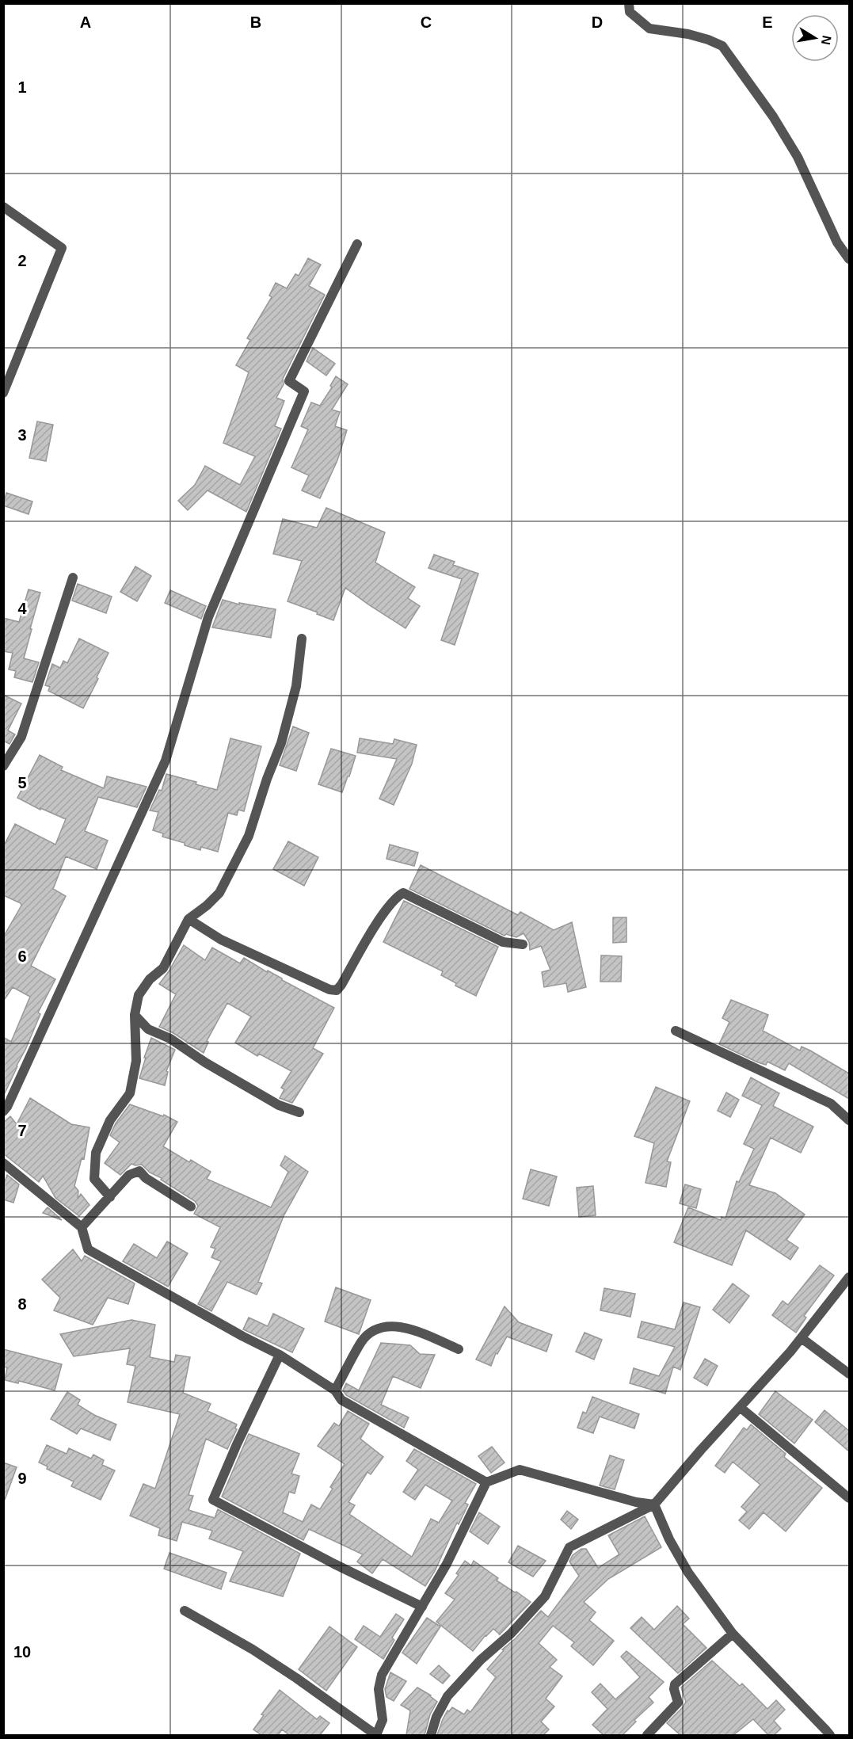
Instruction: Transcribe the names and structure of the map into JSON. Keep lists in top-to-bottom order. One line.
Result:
{"north":"right","grid":{"columns":["A","B","C","D","E"],"rows":["1","2","3","4","5","6","7","8","9","10"]}}
